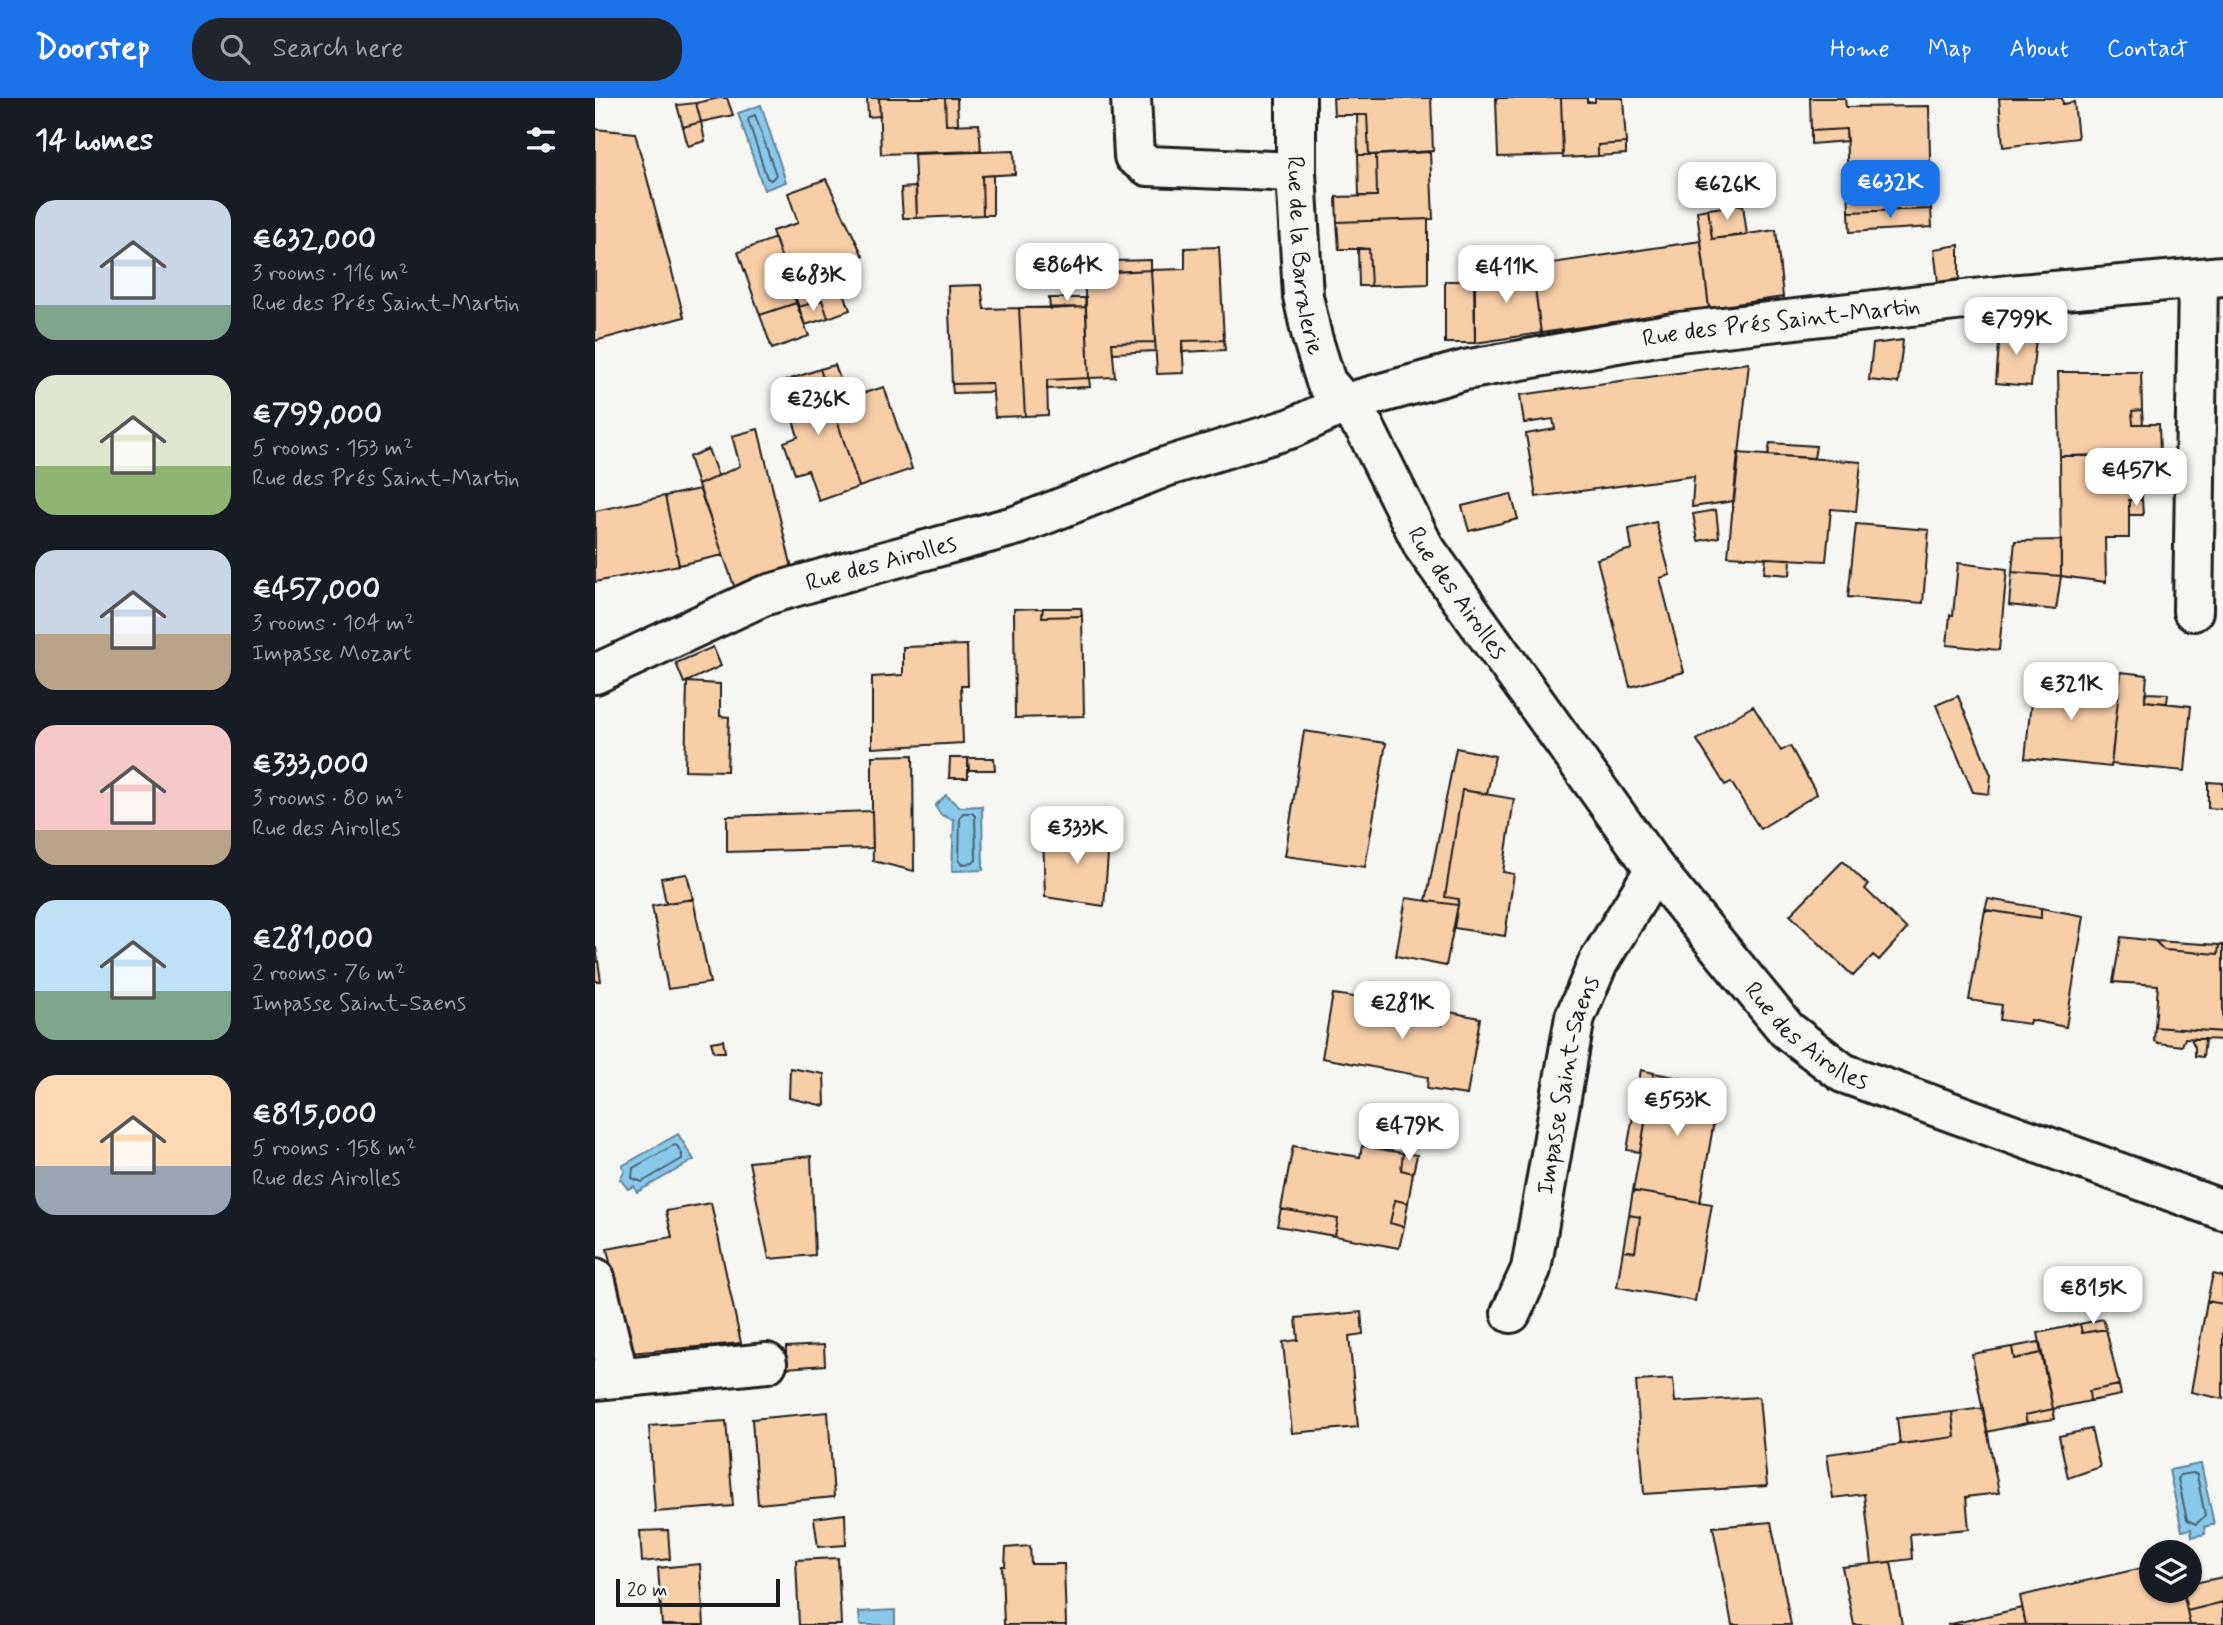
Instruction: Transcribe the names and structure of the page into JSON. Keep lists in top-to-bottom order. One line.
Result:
{"streets":{"street":["Rue de la Barralerie","Rue des Prés Saint-Martin","Rue des Airolles","Impasse Saint-Saens"]},"crossings":[["Rue de la Barralerie","Rue des Prés Saint-Martin"],["Rue de la Barralerie","Rue des Airolles"],["Rue des Prés Saint-Martin","Rue des Airolles"],["Rue des Airolles","Impasse Saint-Saens"]],"scale_bar":"20 m","page":{"header":"Doorstep","search":"Search here","nav":["Home","Map","About","Contact"],"heading":"14 homes","price":["€632K","€626K","€864K","€411K","€683K","€799K","€236K","€457K","€321K","€333K","€281K","€553K","€479K","€815K"],"list":[{"name":"€632,000","note":"3 rooms · 116 m² · Rue des Prés Saint-Martin"},{"name":"€799,000","note":"5 rooms · 153 m² · Rue des Prés Saint-Martin"},{"name":"€457,000","note":"3 rooms · 104 m² · Impasse Mozart"},{"name":"€333,000","note":"3 rooms · 80 m² · Rue des Airolles"},{"name":"€281,000","note":"2 rooms · 76 m² · Impasse Saint-Saens"},{"name":"€815,000","note":"5 rooms · 158 m² · Rue des Airolles"}],"scale":"20 m"}}
